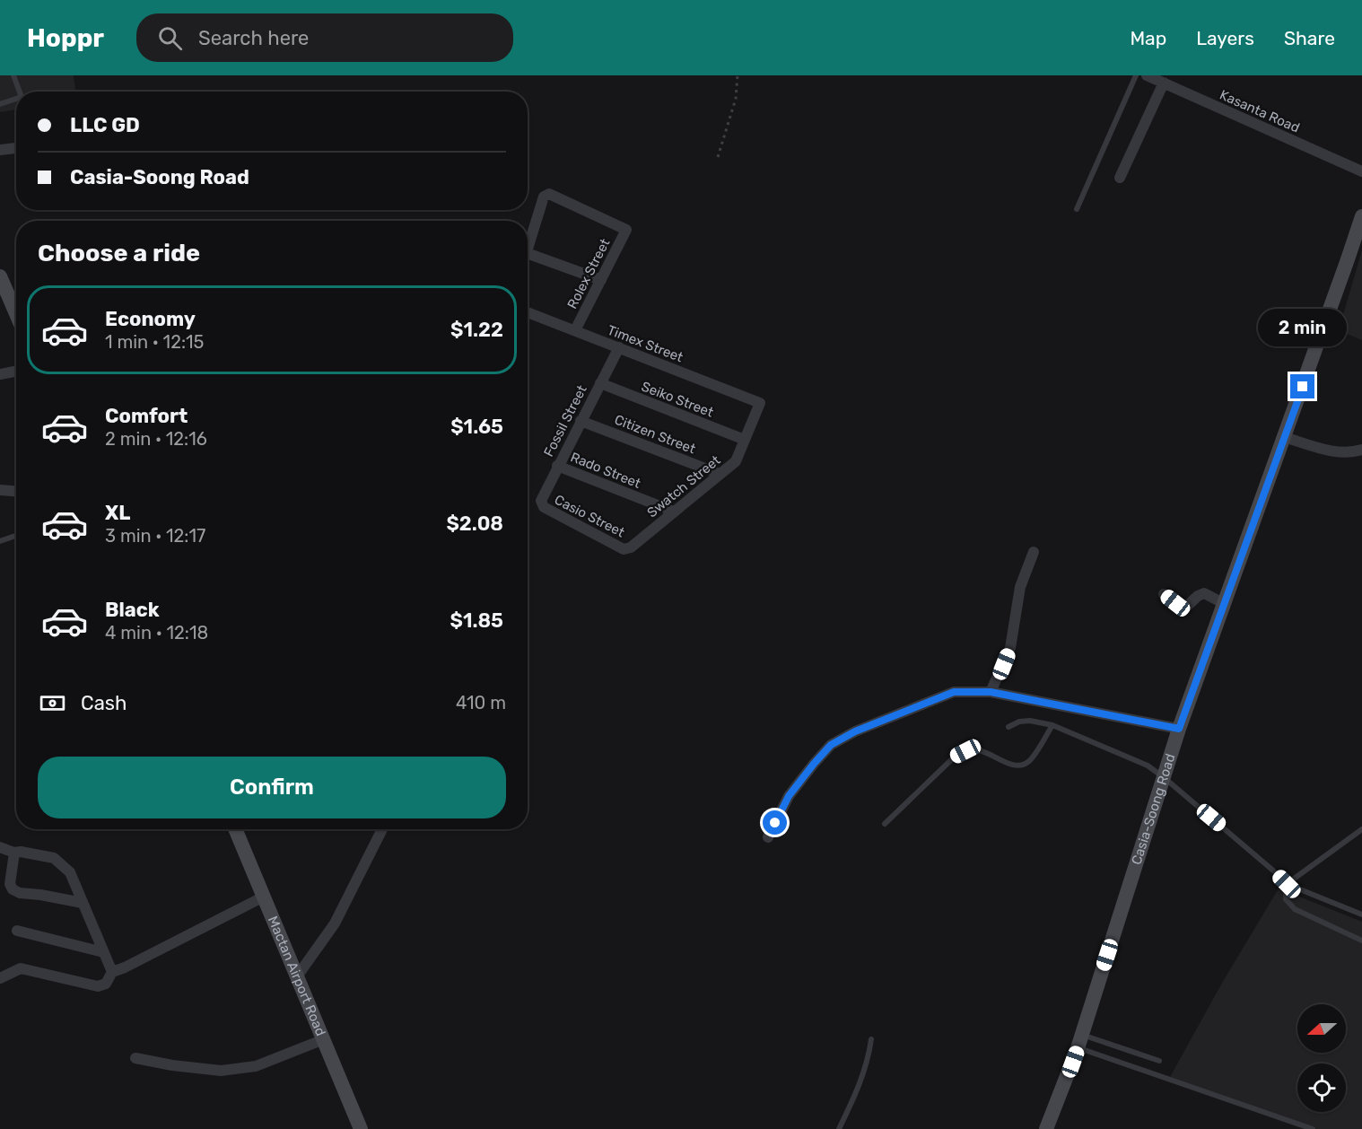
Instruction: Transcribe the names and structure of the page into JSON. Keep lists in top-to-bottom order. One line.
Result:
{"streets":{"street":["Kasanta Road","Rolex Street","Timex Street","Seiko Street","Fossil Street","Citizen Street","Rado Street","Swatch Street","Casio Street","Casia-Soong Road","Mactan Airport Road"]},"crossings":[["Rolex Street","Timex Street"],["Timex Street","Fossil Street"],["Timex Street","Swatch Street"],["Seiko Street","Fossil Street"],["Seiko Street","Swatch Street"],["Fossil Street","Citizen Street"],["Fossil Street","Rado Street"],["Fossil Street","Casio Street"],["Citizen Street","Swatch Street"],["Rado Street","Swatch Street"],["Swatch Street","Casio Street"]],"north":"left","page":{"header":"Hoppr","search":"Search here","nav":["Map","Layers","Share"],"banner":["LLC GD","Casia-Soong Road"],"heading":"Choose a ride","list":[{"name":"Economy","note":"1 min · 12:15","value":"$1.22"},{"name":"Comfort","note":"2 min · 12:16","value":"$1.65"},{"name":"XL","note":"3 min · 12:17","value":"$2.08"},{"name":"Black","note":"4 min · 12:18","value":"$1.85"}],"bubble":"2 min","pay":["Cash","410 m"],"buttons":"Confirm"}}
